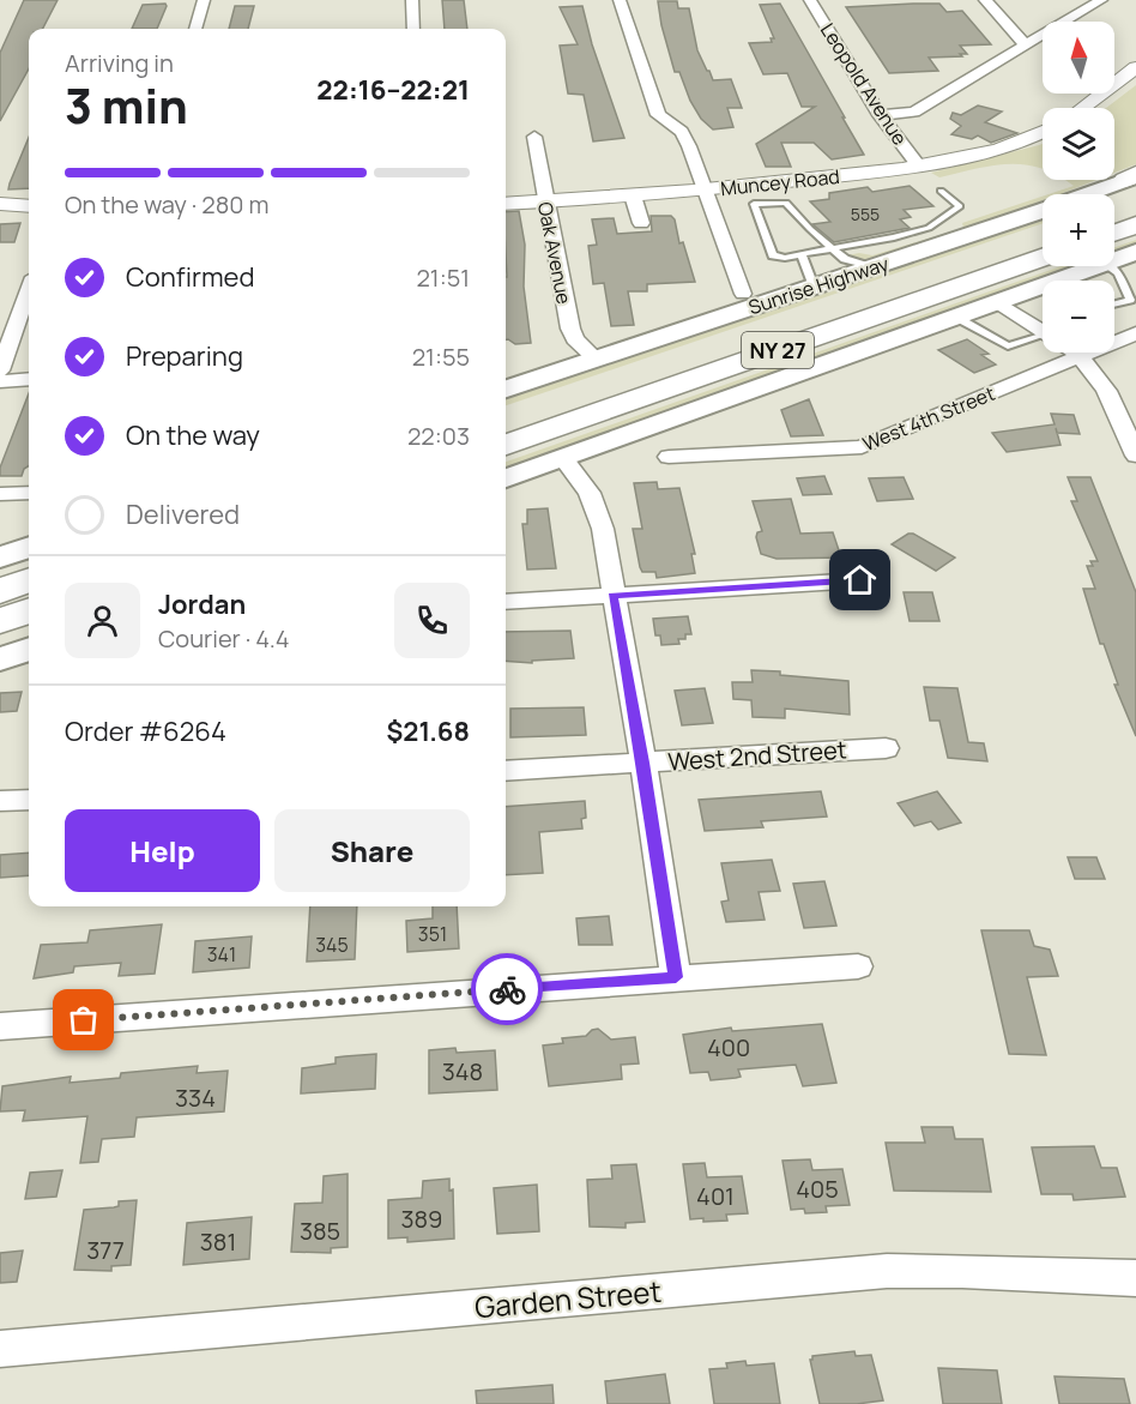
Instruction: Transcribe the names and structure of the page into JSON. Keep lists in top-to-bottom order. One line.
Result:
{"streets":{"highway":["Sunrise Highway","NY 27"],"street":["Leopold Avenue","Muncey Road","Oak Avenue","West 4th Street","West 2nd Street","Garden Street"]},"crossings":[["Leopold Avenue","Muncey Road"],["Muncey Road","Oak Avenue"],["Oak Avenue","Sunrise Highway"]],"house_numbers":["555","351","345","341","400","348","334","405","401","389","385","381","377"],"north":"top","page":{"map_buttons":["+","−"],"heading":["3 min","Arriving in","22:16–22:21"],"panel":["Jordan","Courier · 4.4","Order #6264","$21.68"],"bar":"On the way · 280 m","list":[["Confirmed","21:51"],["Preparing","21:55"],["On the way","22:03"],"Delivered"],"buttons":["Help","Share"]}}
